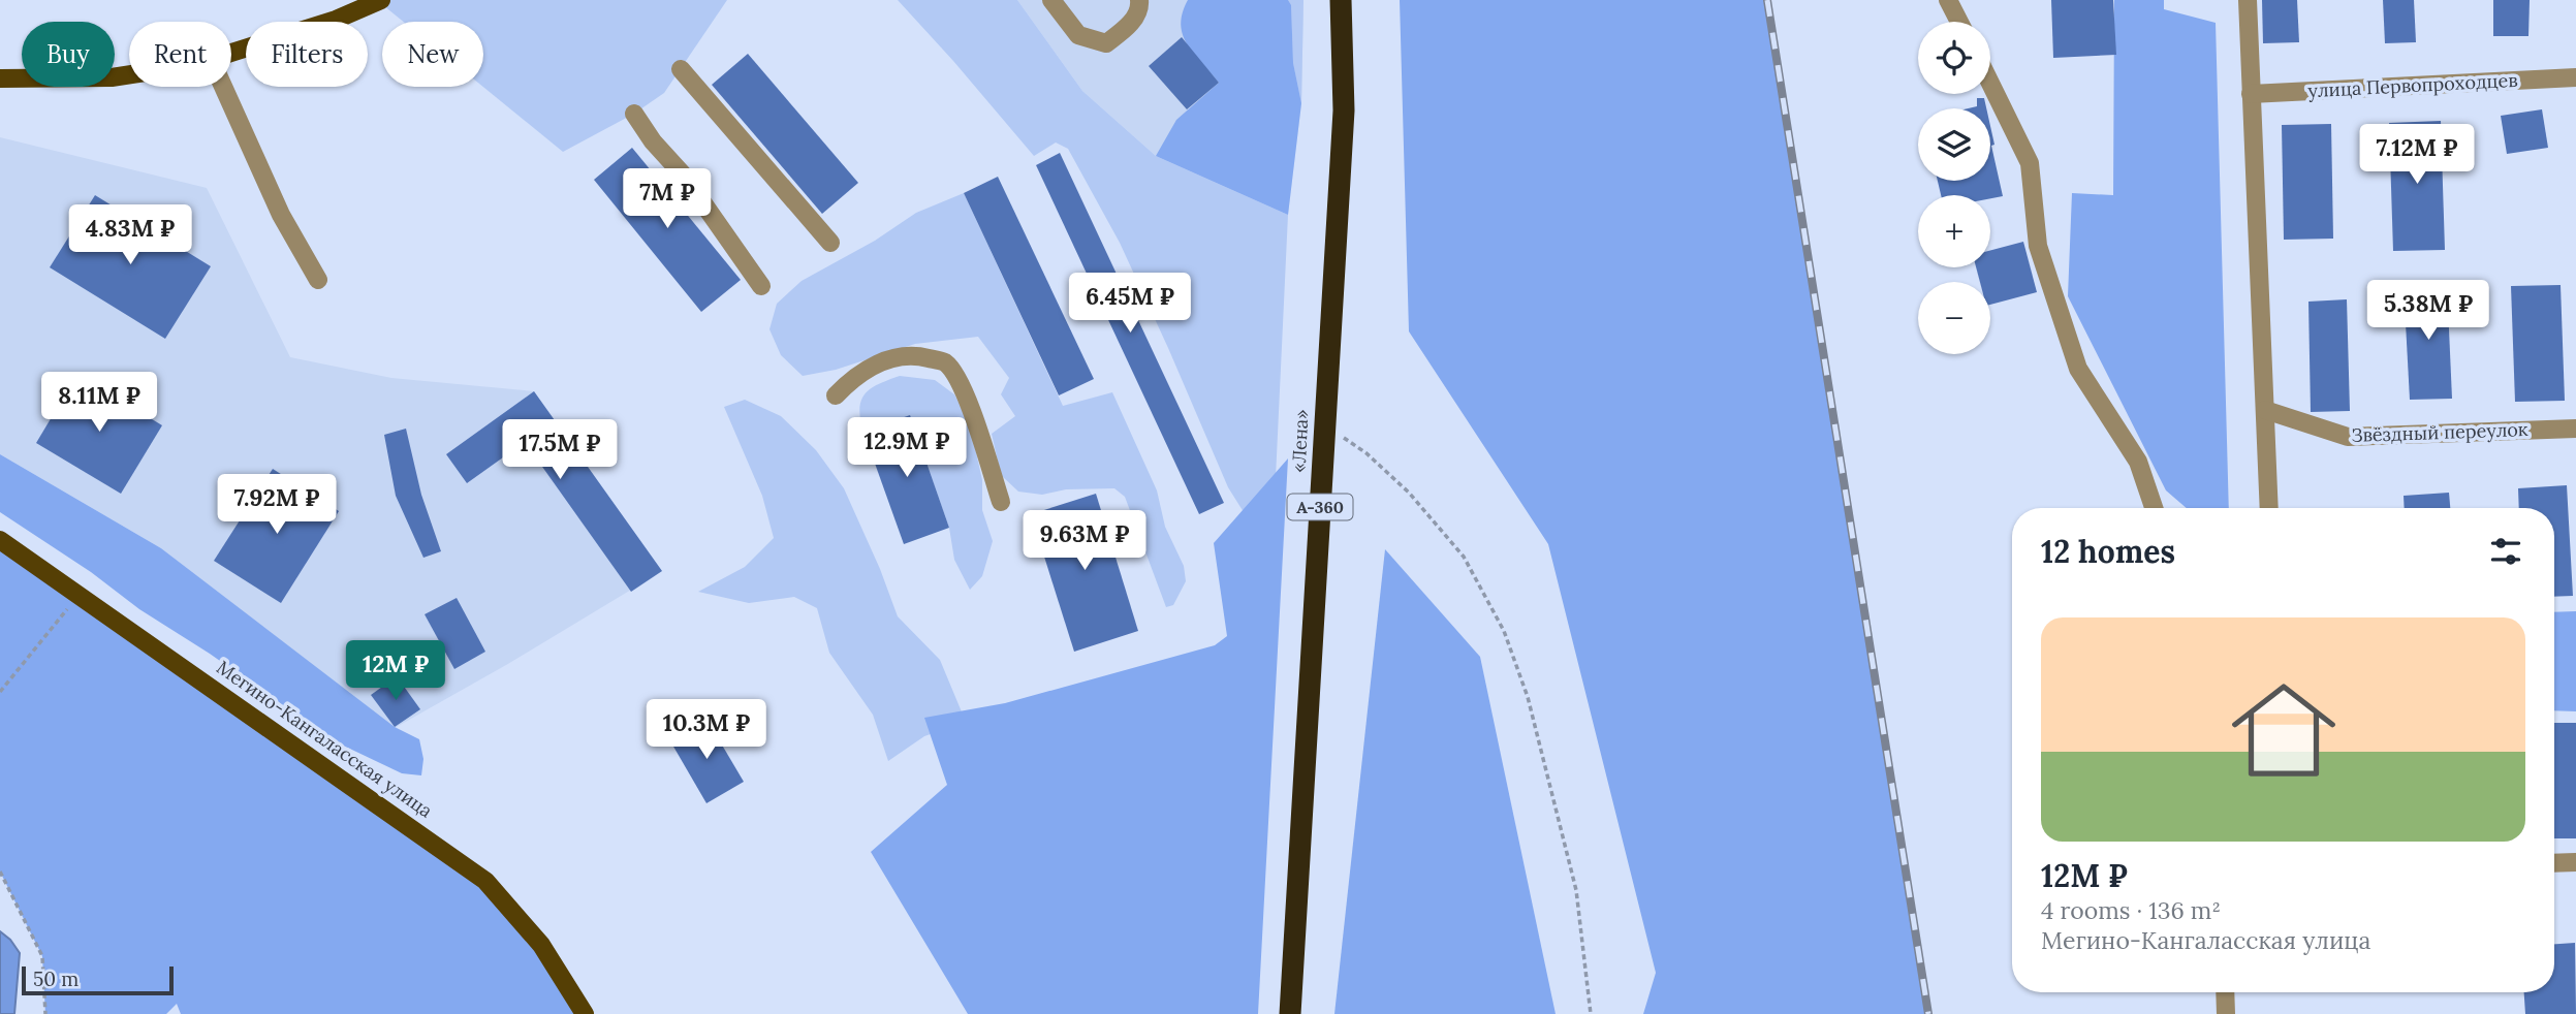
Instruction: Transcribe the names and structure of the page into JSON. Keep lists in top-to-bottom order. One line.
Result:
{"streets":{"highway":["«Лена»","А-360"],"main road":["Мегино-Кангаласская улица"],"street":["улица Первопроходцев","Звёздный переулок"]},"scale_bar":"50 m","page":{"map_buttons":["+","−"],"chip":["Buy","Rent","Filters","New"],"price":["7.12M ₽","7M ₽","4.83M ₽","6.45M ₽","5.38M ₽","8.11M ₽","12.9M ₽","17.5M ₽","7.92M ₽","9.63M ₽","12M ₽","10.3M ₽"],"heading":"12 homes","list":[{"name":"12M ₽","note":"4 rooms · 136 m² · Мегино-Кангаласская улица"}],"scale":"50 m"}}
